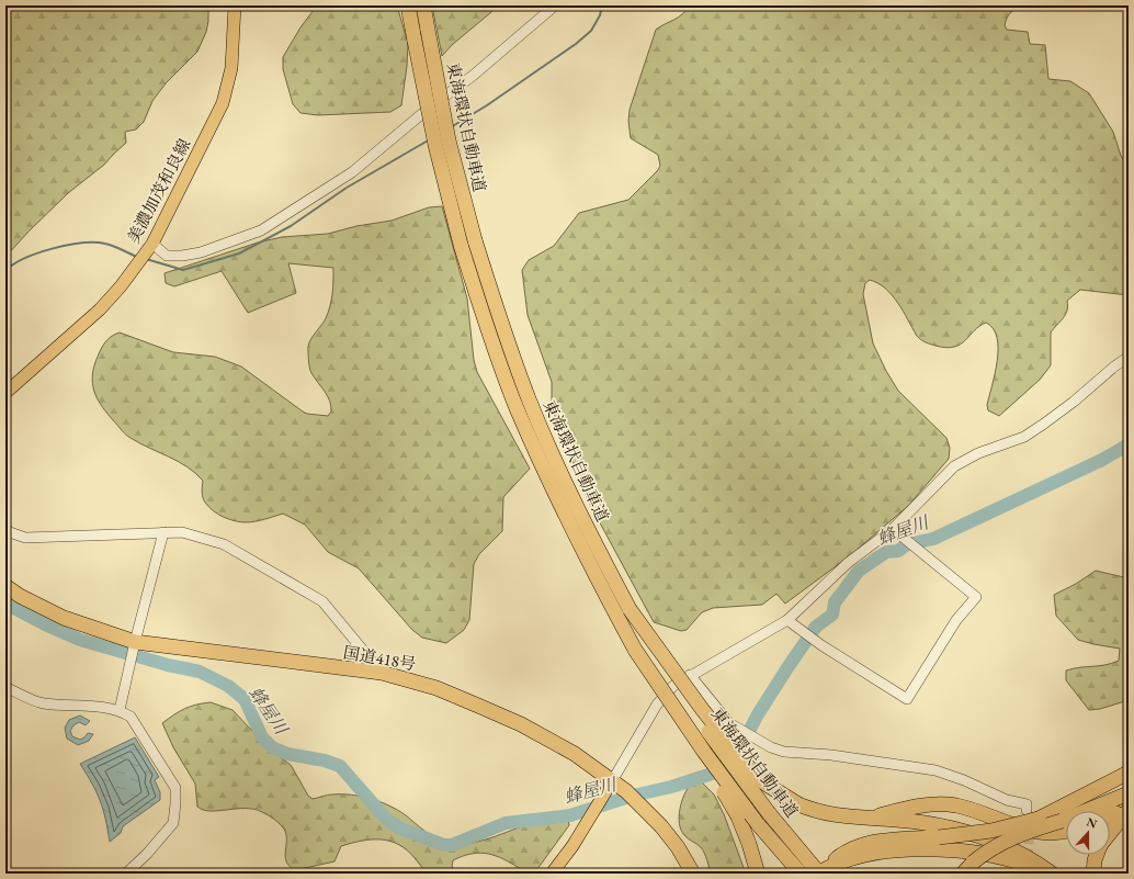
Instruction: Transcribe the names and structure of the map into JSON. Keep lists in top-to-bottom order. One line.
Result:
{"streets":{"highway":["東海環状自動車道","国道418号"],"main road":["美濃加茂和良線"]},"water":["蜂屋川"],"north":"top"}
